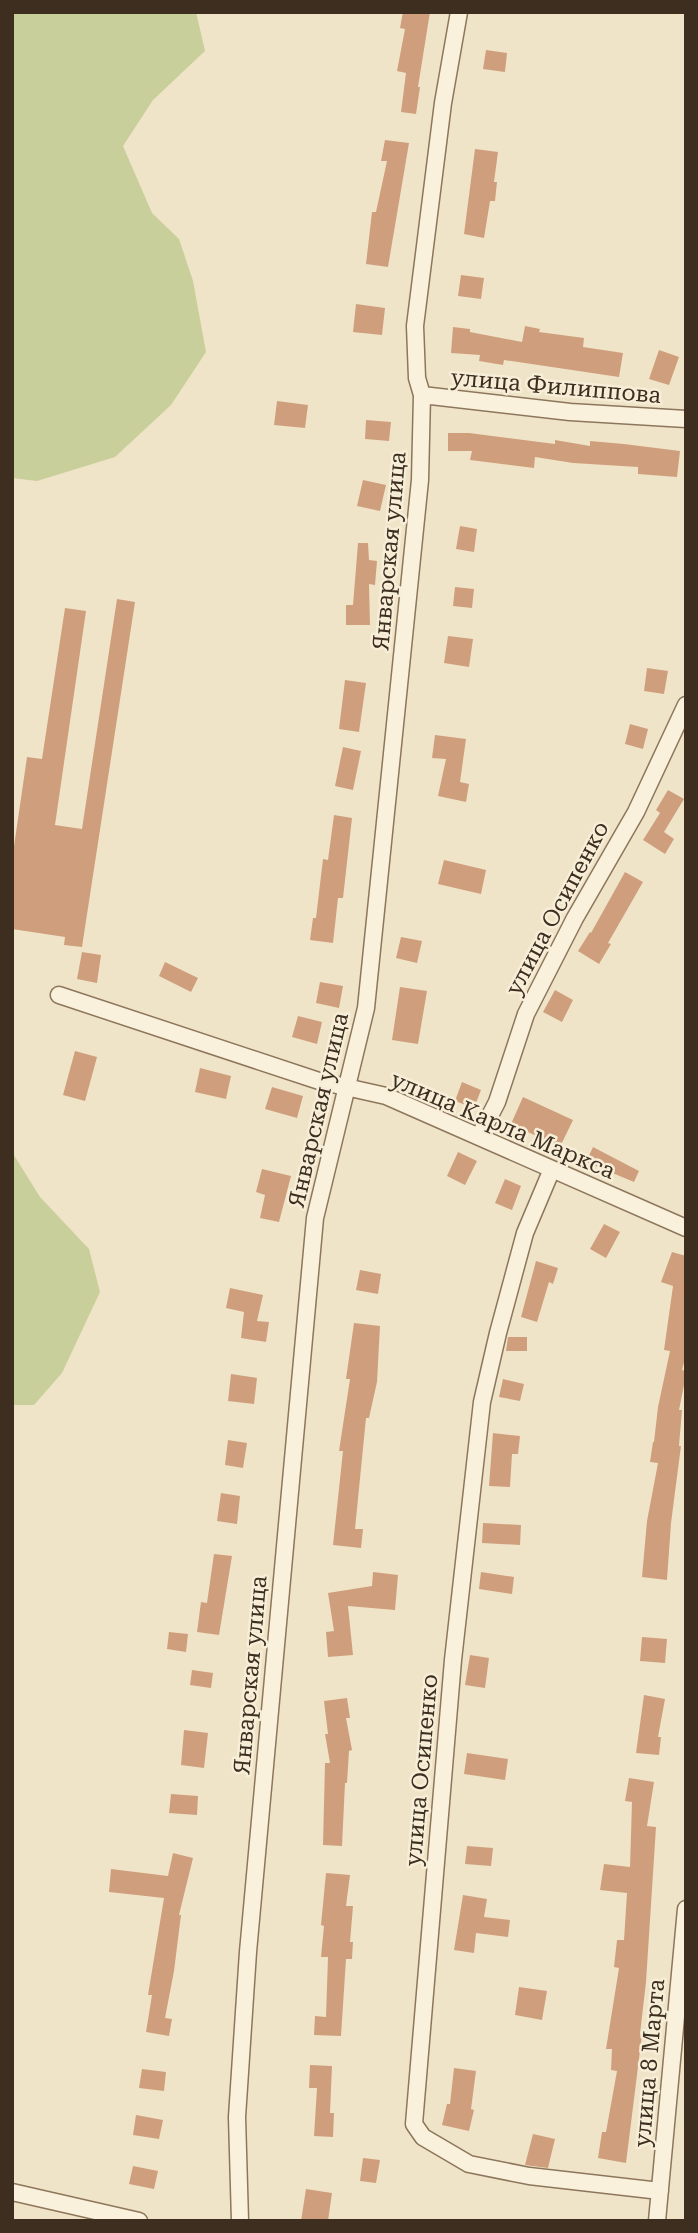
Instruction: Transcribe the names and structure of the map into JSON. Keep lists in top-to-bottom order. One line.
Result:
{"streets":{"street":["улица Филиппова","Январская улица","улица Осипенко","улица Карла Маркса","улица 8 Марта"]},"crossings":[["улица Филиппова","Январская улица"],["Январская улица","улица Карла Маркса"],["улица Осипенко","улица Карла Маркса"],["улица Осипенко","улица 8 Марта"]]}
